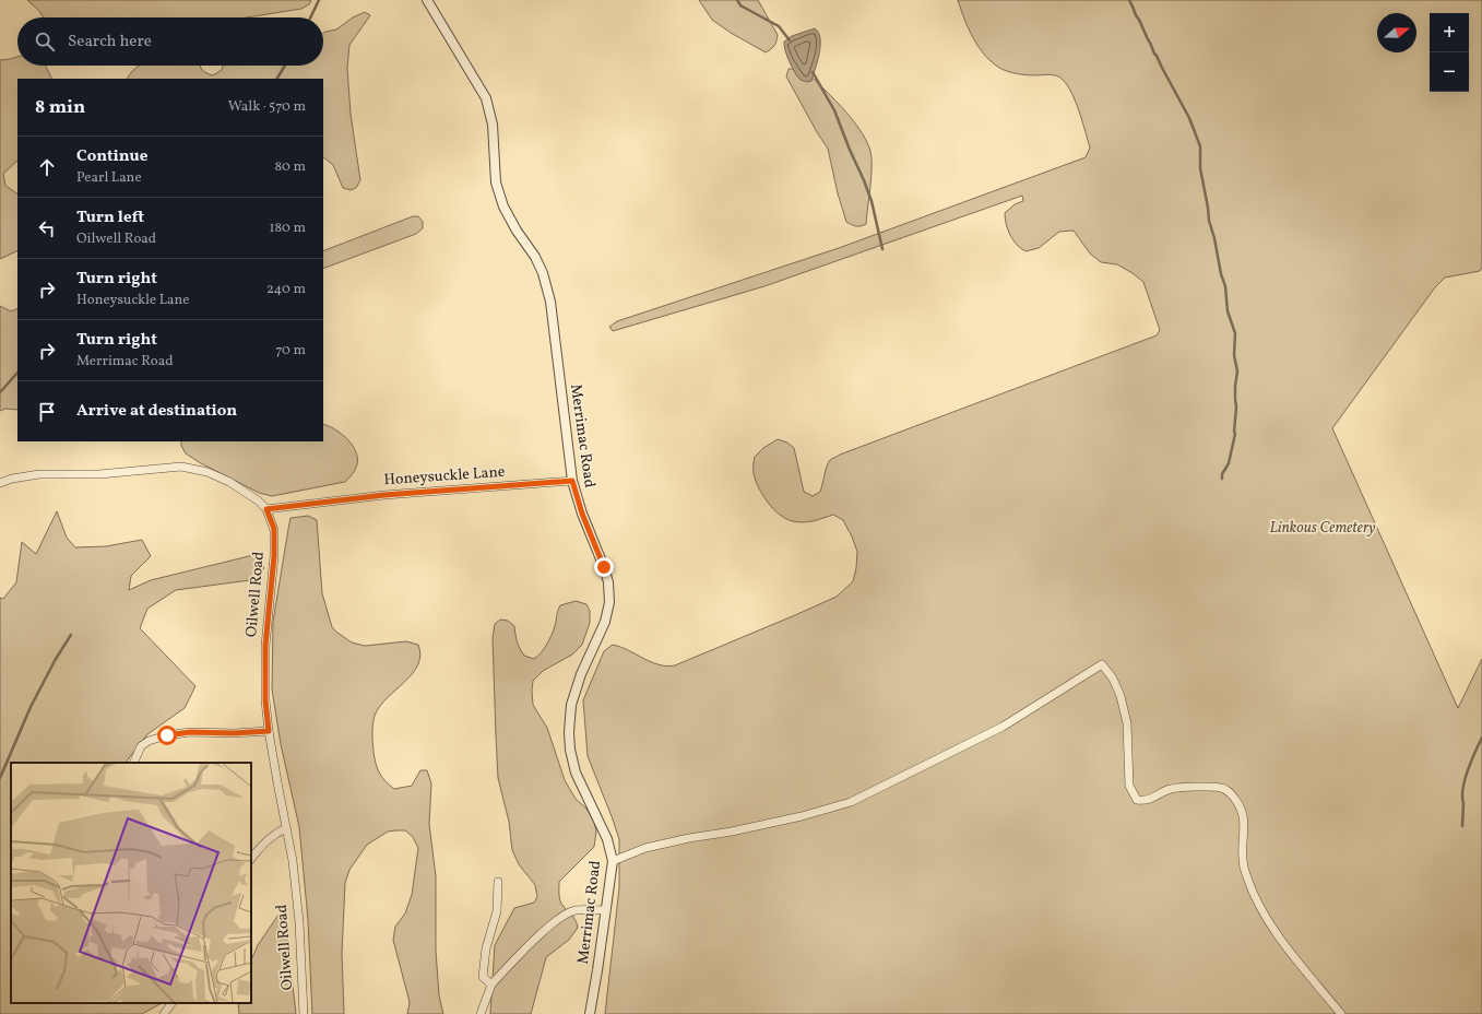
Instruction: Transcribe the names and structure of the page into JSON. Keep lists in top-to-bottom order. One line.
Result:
{"streets":{"street":["Merrimac Road","Honeysuckle Lane","Oilwell Road"]},"crossings":[["Merrimac Road","Honeysuckle Lane"],["Honeysuckle Lane","Oilwell Road"]],"parks":["Linkous Cemetery"],"north":"right","page":{"map_buttons":["+","−"],"search":"Search here","heading":["8 min","Walk · 570 m"],"list":[["Continue","Pearl Lane","80 m"],["Turn left","Oilwell Road","180 m"],["Turn right","Honeysuckle Lane","240 m"],["Turn right","Merrimac Road","70 m"],"Arrive at destination"]}}
